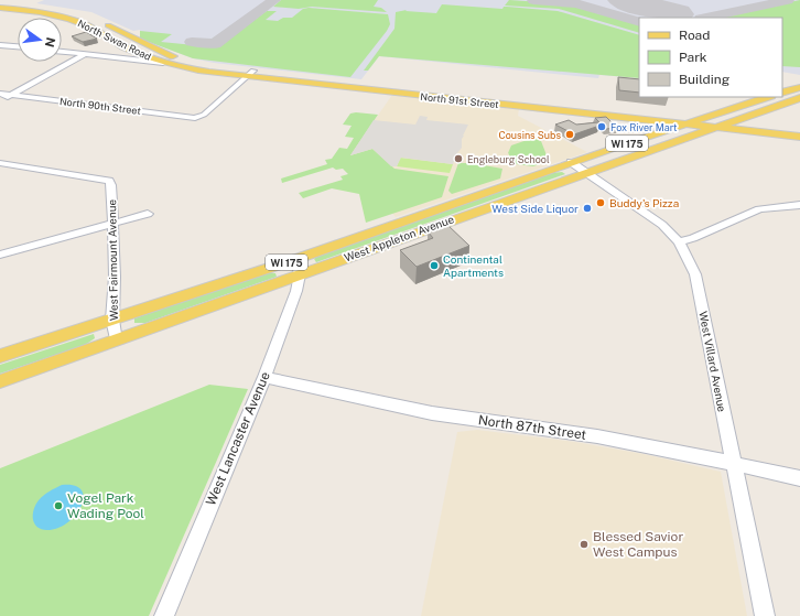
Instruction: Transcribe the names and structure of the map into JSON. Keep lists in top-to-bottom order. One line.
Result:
{"streets":{"main road":["North Swan Road","North 91st Street","WI 175","West Appleton Avenue"],"street":["North 90th Street","West Fairmount Avenue","West Villard Avenue","North 87th Street","West Lancaster Avenue"]},"crossings":[["North Swan Road","North 91st Street"],["North 91st Street","North 90th Street"],["North 91st Street","West Appleton Avenue"],["West Appleton Avenue","West Fairmount Avenue"],["West Appleton Avenue","West Villard Avenue"],["West Appleton Avenue","West Lancaster Avenue"],["West Villard Avenue","North 87th Street"],["North 87th Street","West Lancaster Avenue"]],"places":["Fox River Mart","Cousins Subs","Engleburg School","Buddy's Pizza","West Side Liquor","Continental Apartments","Vogel Park Wading Pool","Blessed Savior West Campus"],"legend":["Road","Park","Building"],"north":"right"}
